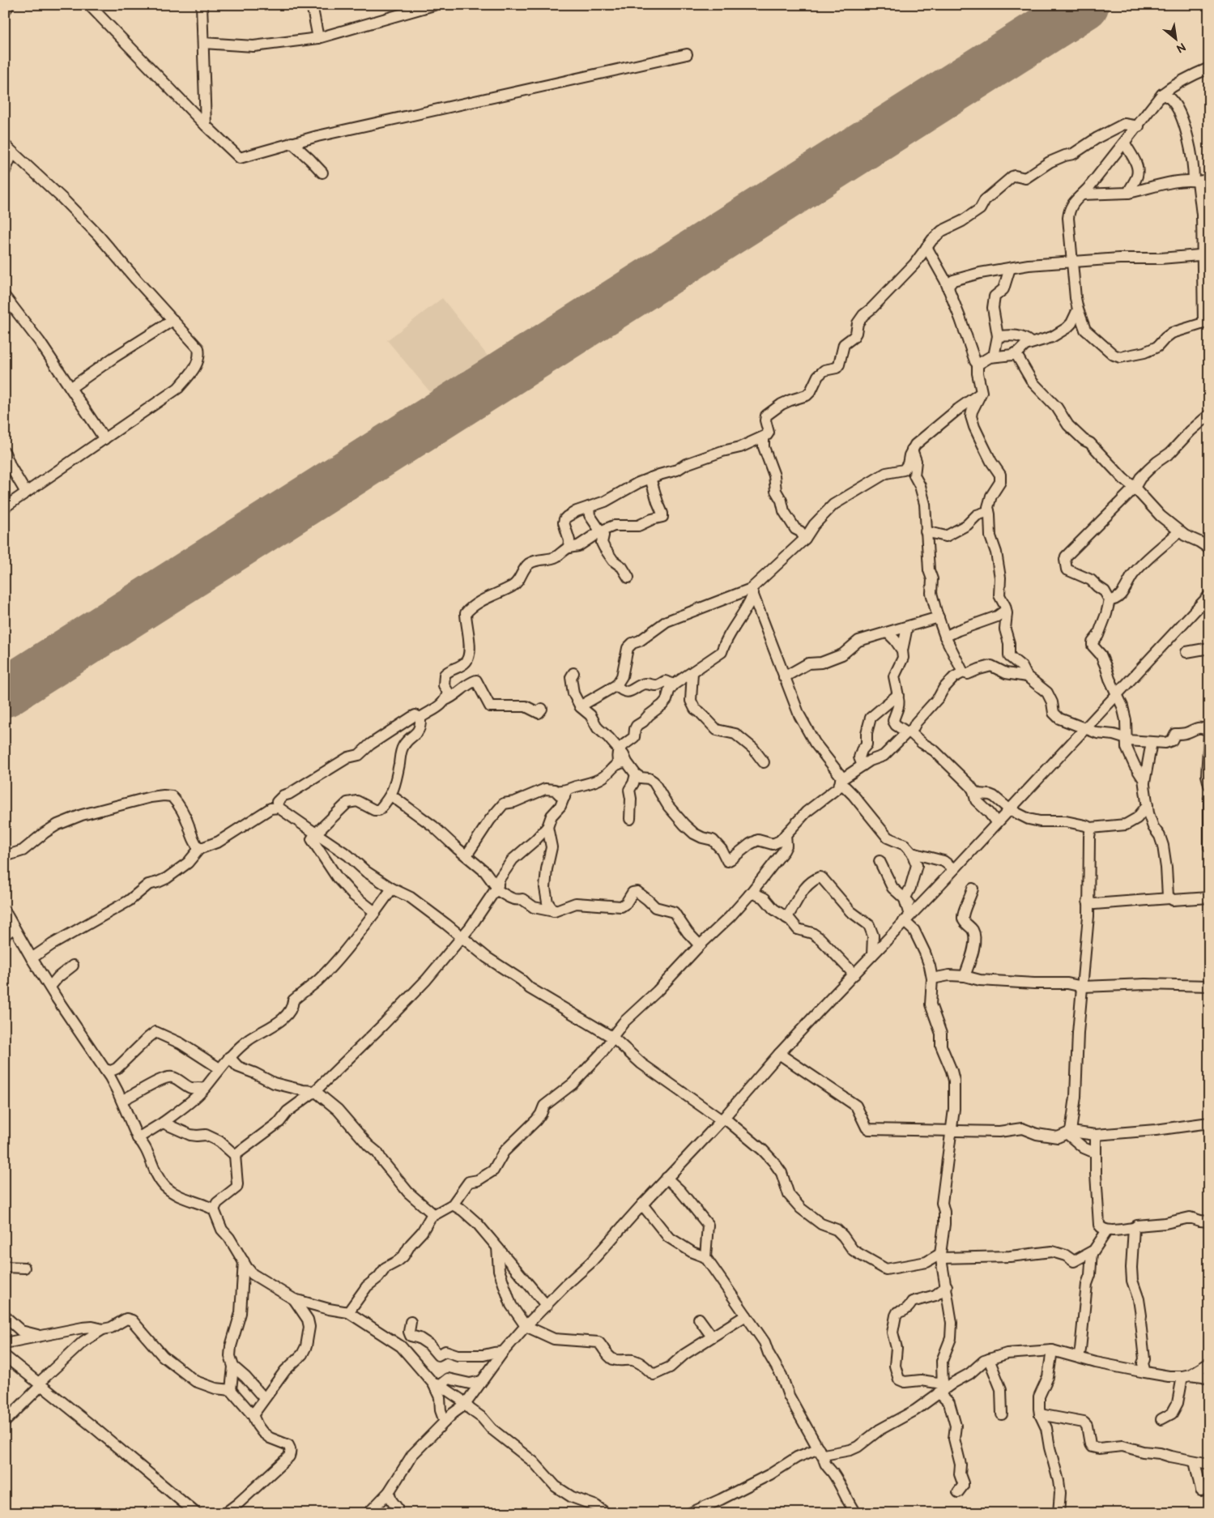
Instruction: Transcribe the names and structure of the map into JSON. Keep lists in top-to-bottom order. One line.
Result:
{"north":"bottom right"}
